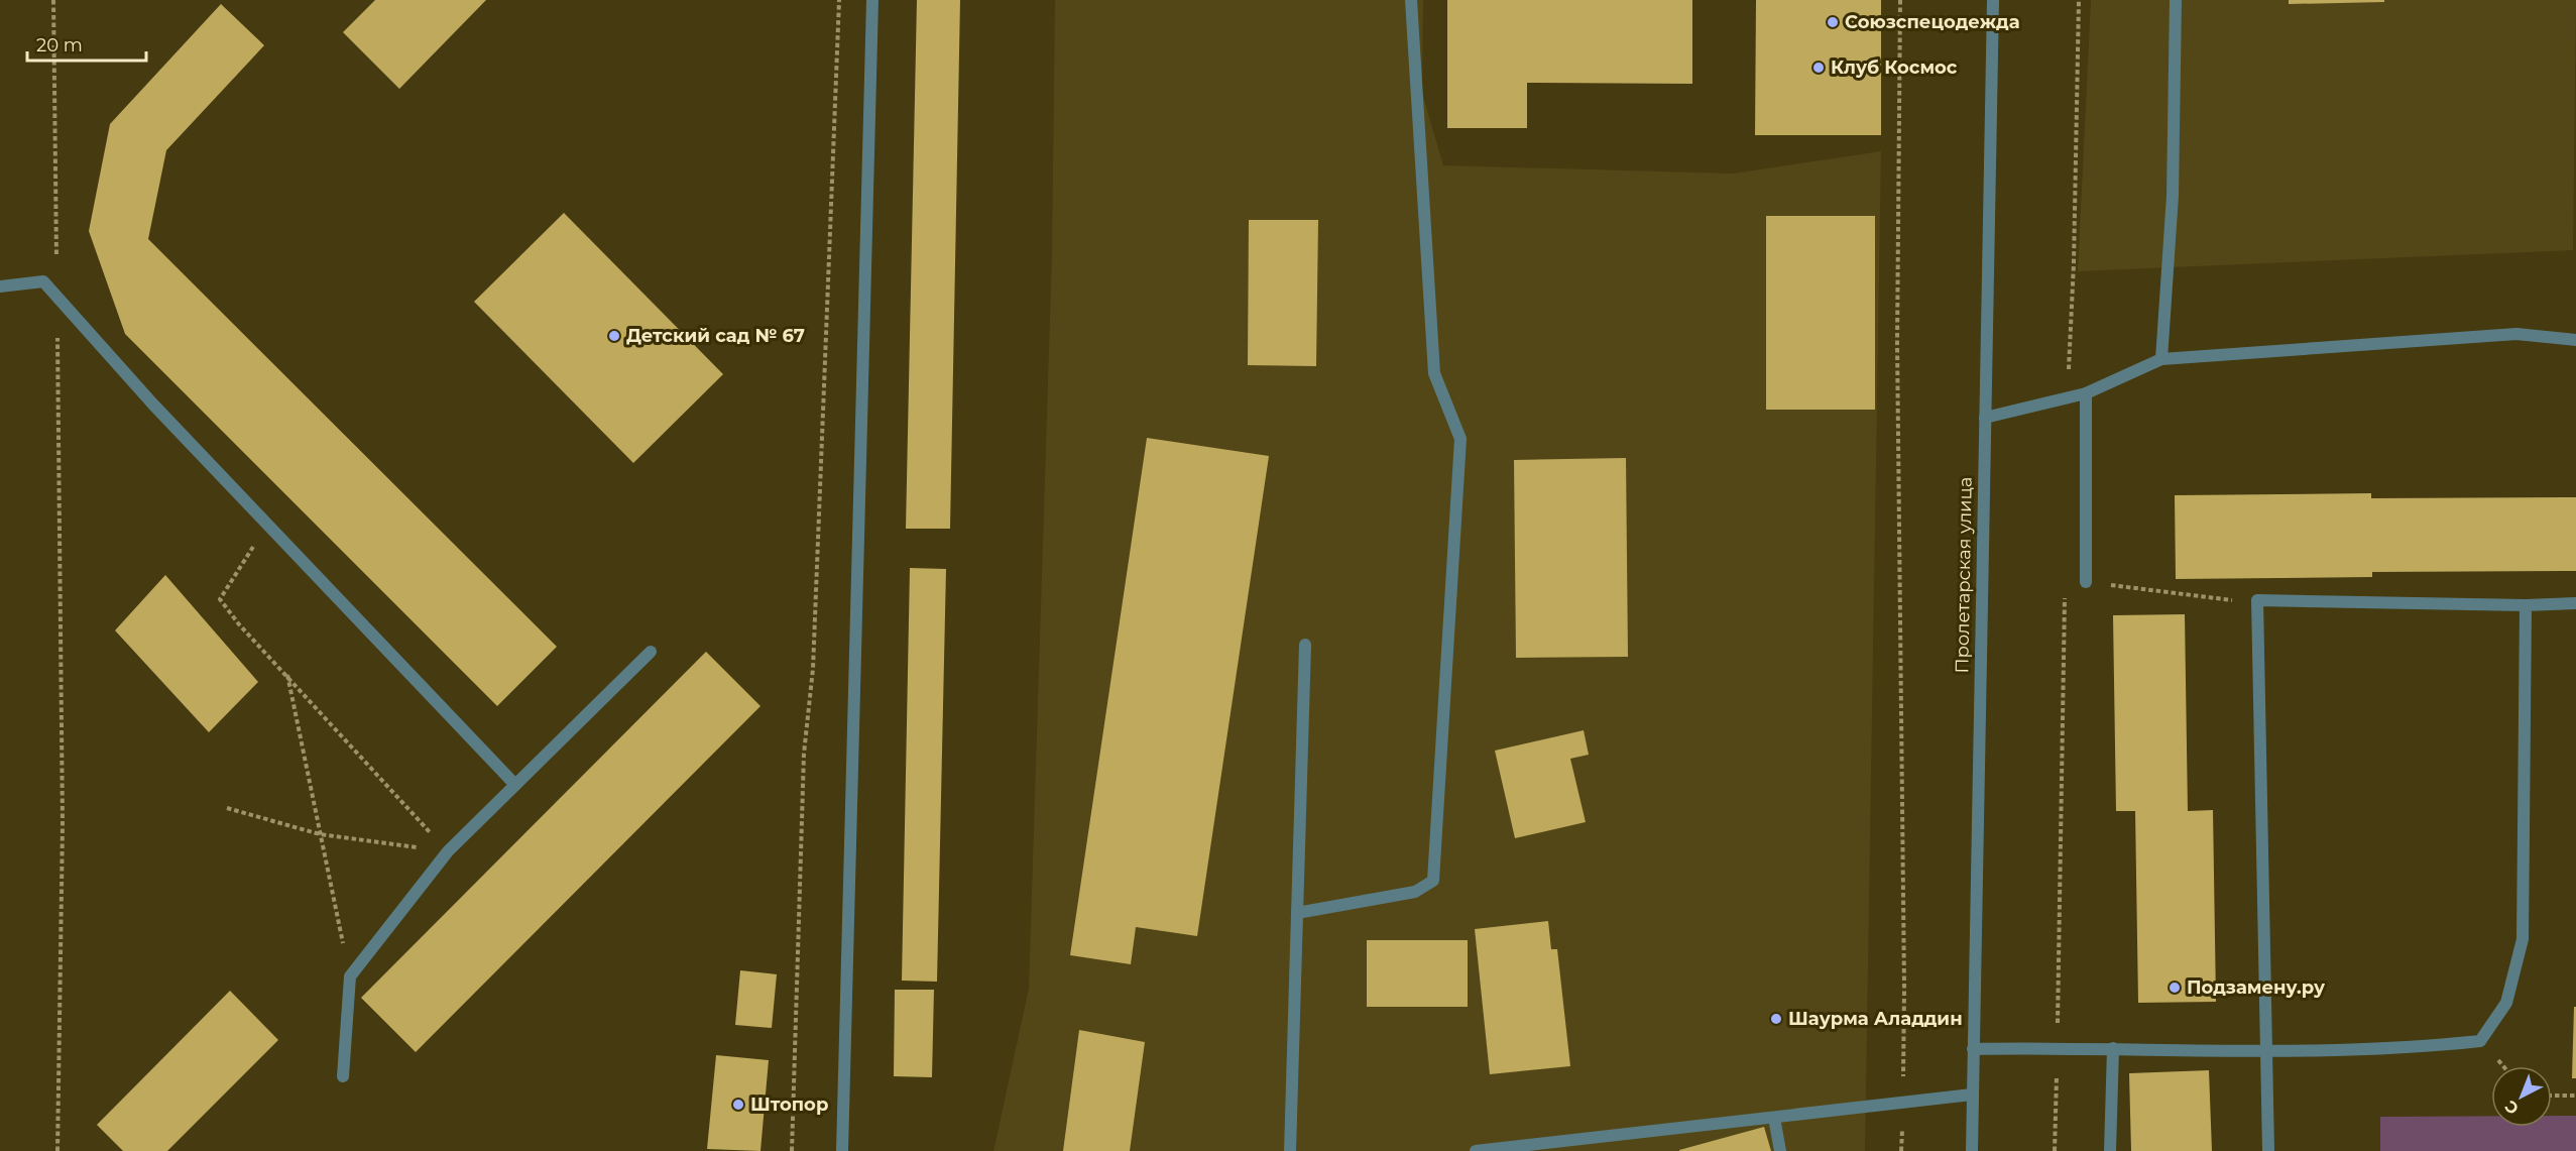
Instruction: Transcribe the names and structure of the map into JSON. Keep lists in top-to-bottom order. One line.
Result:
{"streets":{"street":["Пролетарская улица"]},"places":["Союзспецодежда","Клуб Космос","Детский сад № 67","Подзамену.ру","Шаурма Аладдин","Штопор"],"scale_bar":"20 m","north":"bottom left"}
